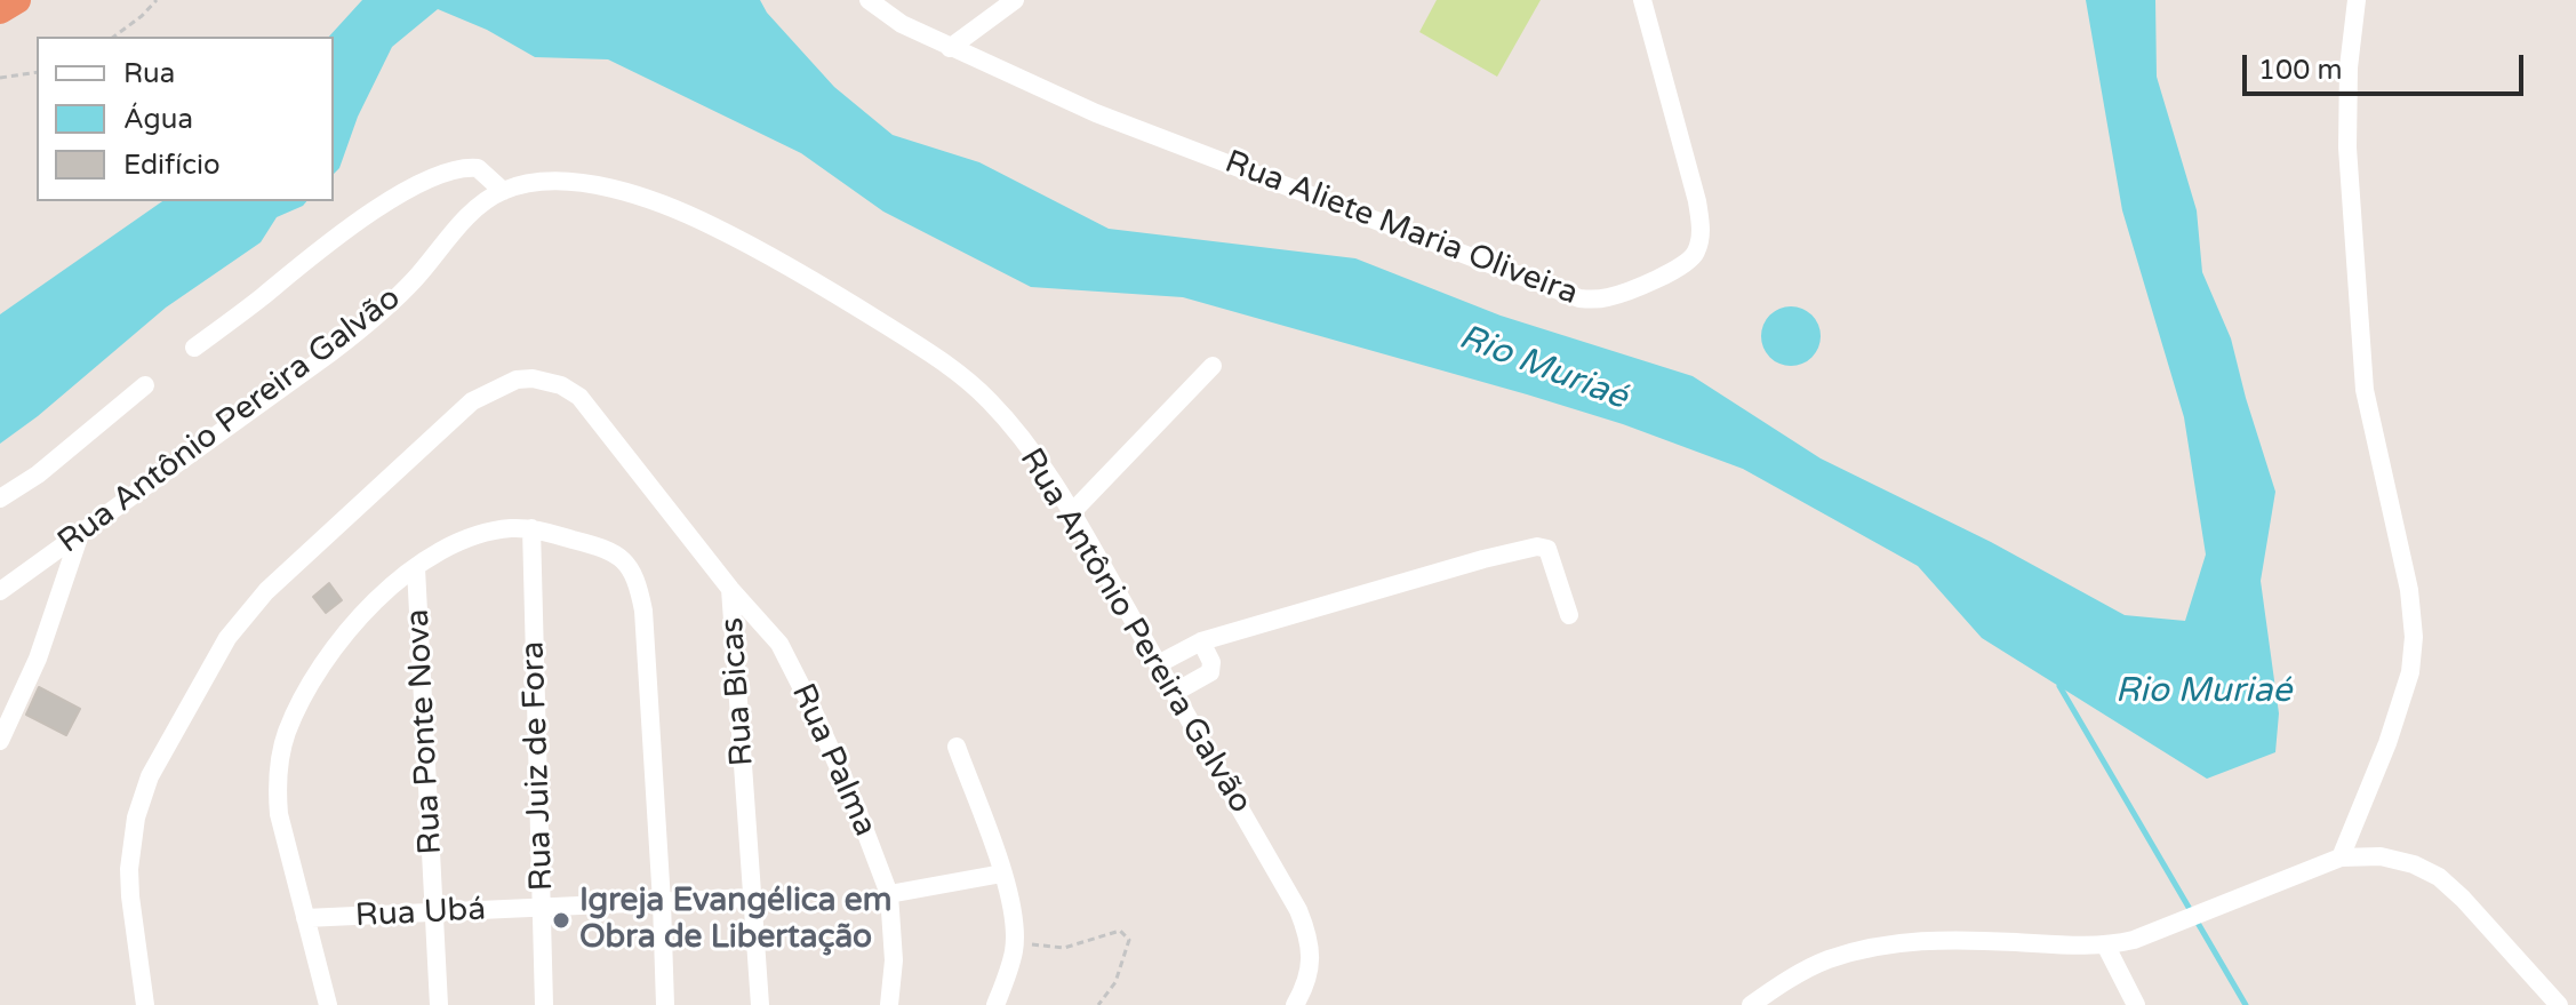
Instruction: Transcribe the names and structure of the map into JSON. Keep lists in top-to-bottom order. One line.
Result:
{"streets":{"street":["Rua Aliete Maria Oliveira","Rua Antônio Pereira Galvão","Rua Bicas","Rua Ponte Nova","Rua Palma","Rua Juiz de Fora","Rua Ubá"]},"crossings":[["Rua Bicas","Rua Palma"],["Rua Bicas","Rua Ubá"],["Rua Ponte Nova","Rua Ubá"],["Rua Juiz de Fora","Rua Ubá"]],"water":["Rio Muriaé"],"places":["Igreja Evangélica em Obra de Libertação"],"legend":["Rua","Água","Edifício"],"scale_bar":"100 m"}
